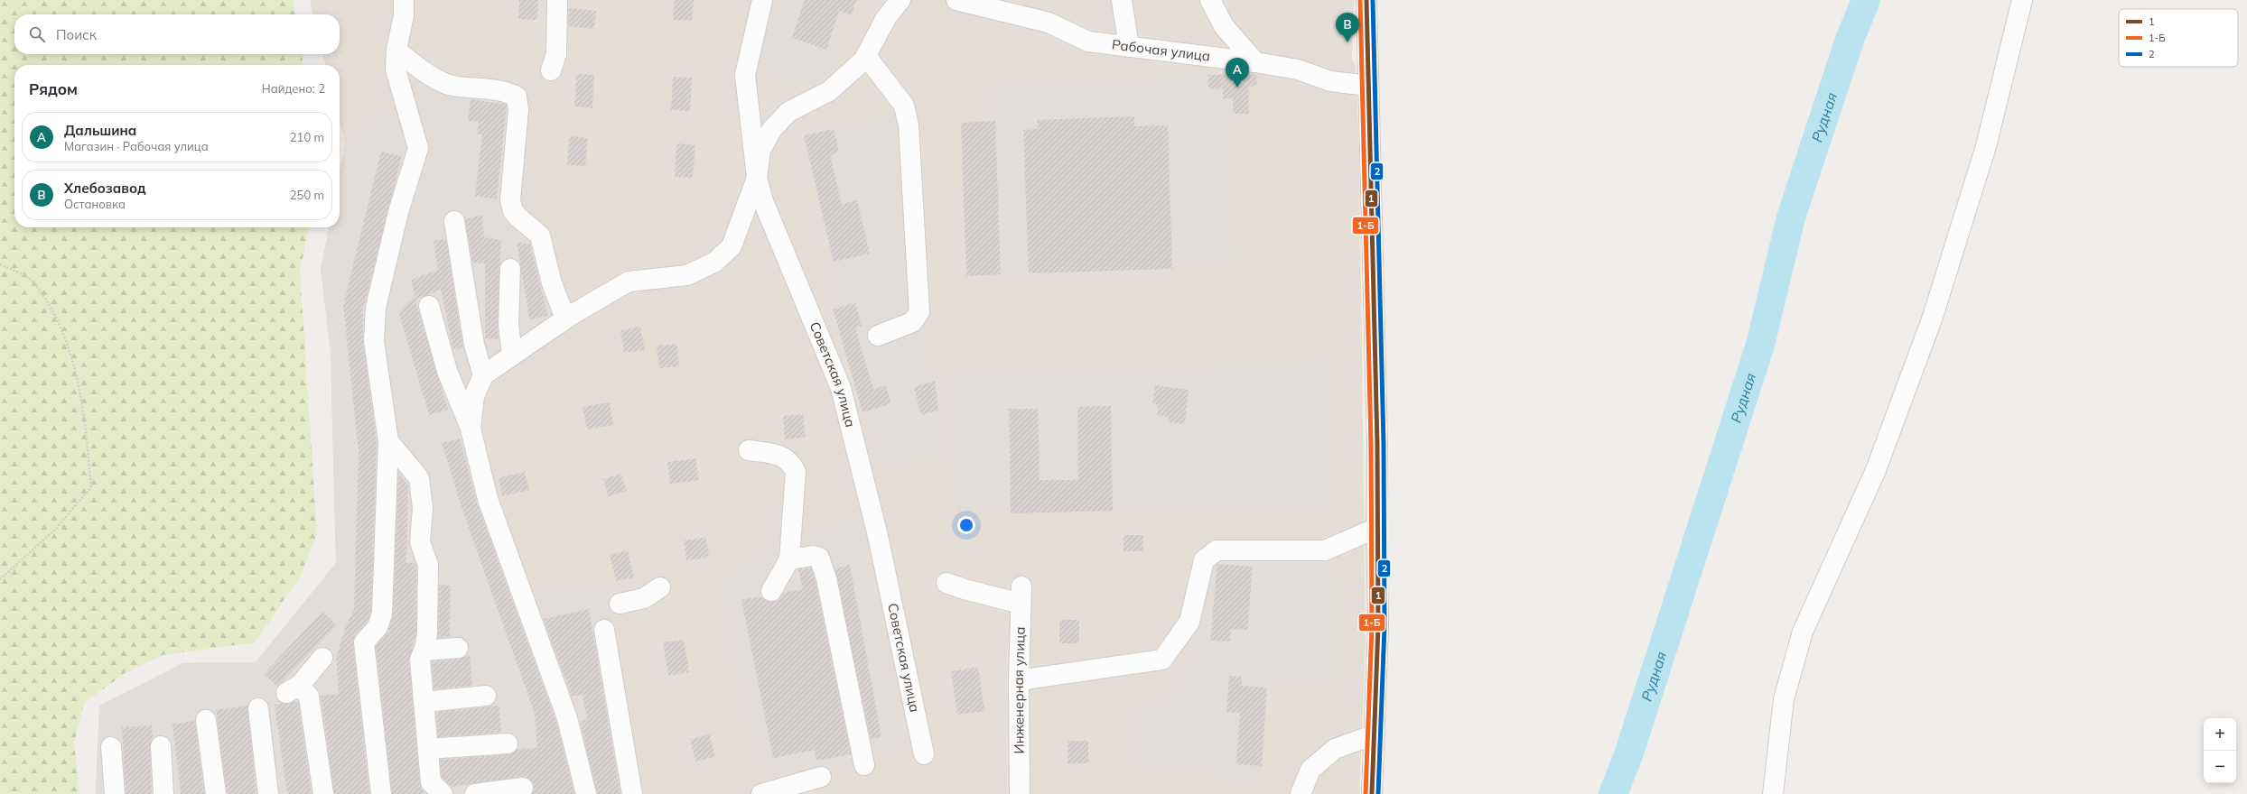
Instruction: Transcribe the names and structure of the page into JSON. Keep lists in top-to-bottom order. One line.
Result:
{"streets":{"street":["Рабочая улица","Советская улица","Инженерная улица"]},"water":["Рудная"],"lines":["transit line 1","transit line 1-Б","transit line 2"],"legend":["1","1-Б","2"],"page":{"pins":["B","A"],"search":"Поиск","heading":["Рядом","Найдено: 2"],"list":[{"mark":"A","name":"Дальшина","note":"Магазин · Рабочая улица","value":"210 m"},{"mark":"B","name":"Хлебозавод","note":"Остановка","value":"250 m"}],"map_buttons":["+","−"]}}
